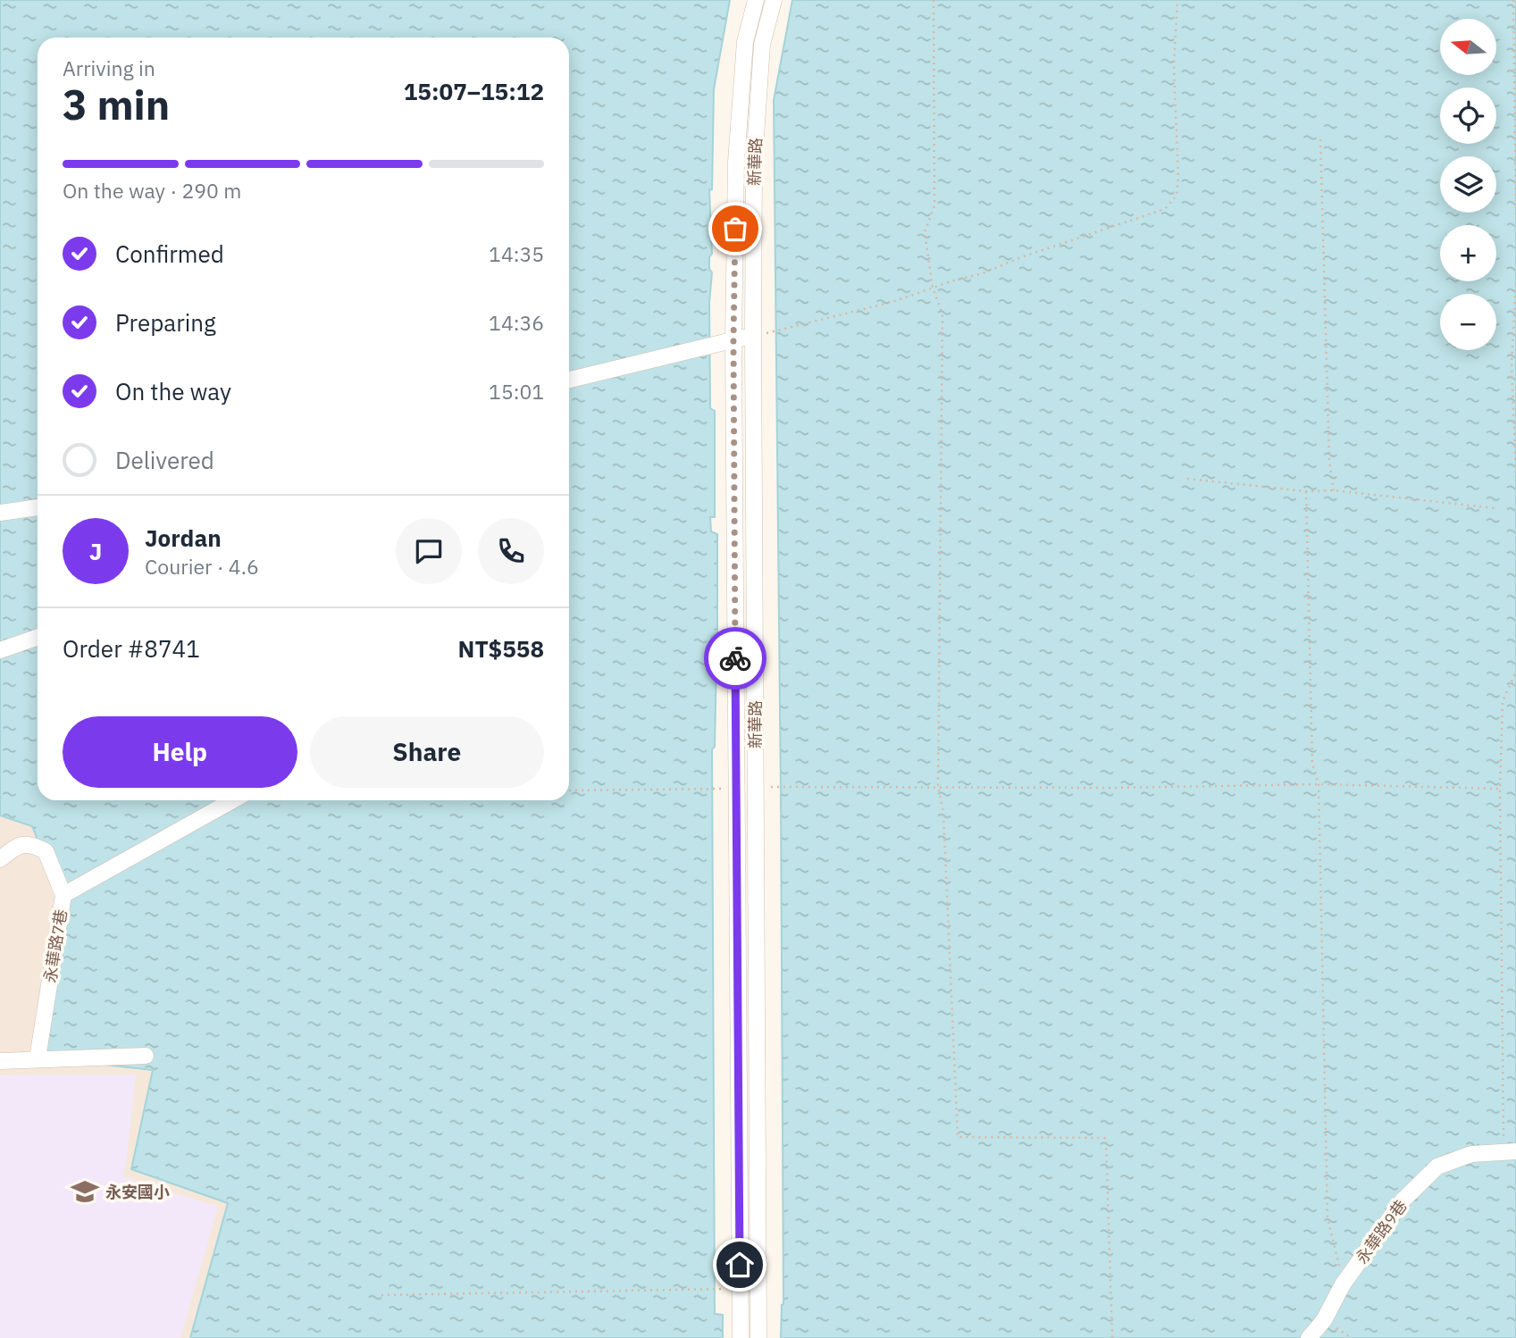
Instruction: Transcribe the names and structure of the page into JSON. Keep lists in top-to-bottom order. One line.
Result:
{"streets":{"street":["新華路","永華路7巷","永華路9巷"]},"places":{"school or university":["永安國小"]},"north":"left","page":{"map_buttons":["+","−"],"heading":["3 min","Arriving in","15:07–15:12"],"panel":["Jordan","Courier · 4.6","Order #8741","NT$558"],"bar":"On the way · 290 m","list":[["Confirmed","14:35"],["Preparing","14:36"],["On the way","15:01"],"Delivered"],"round":"J","buttons":["Help","Share"]}}
